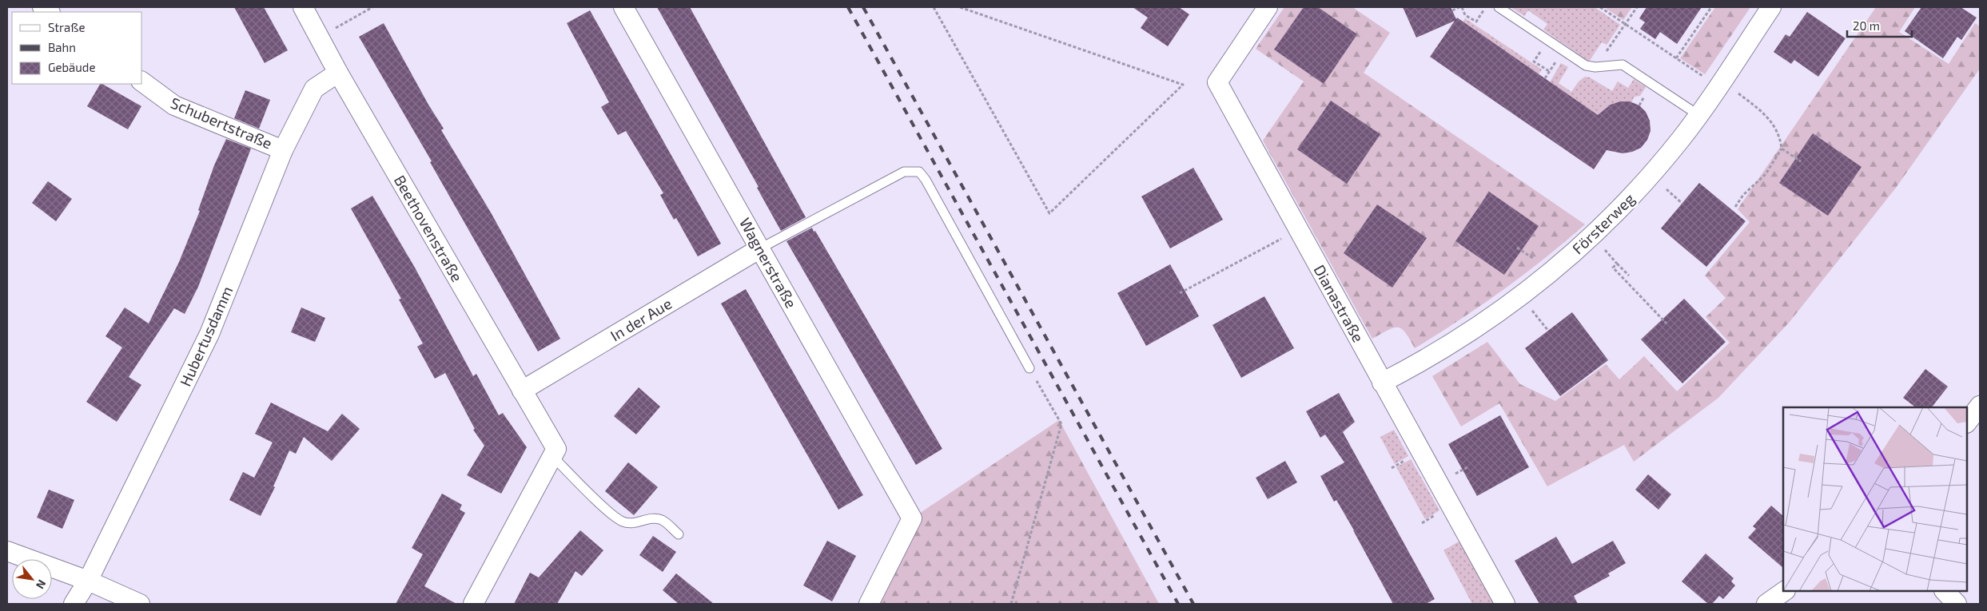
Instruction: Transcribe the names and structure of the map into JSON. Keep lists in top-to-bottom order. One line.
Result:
{"streets":{"street":["Schubertstraße","Försterweg","Beethovenstraße","Wagnerstraße","Dianastraße","In der Aue","Hubertusdamm"]},"crossings":[["Schubertstraße","Hubertusdamm"],["Försterweg","Dianastraße"],["Beethovenstraße","In der Aue"],["Beethovenstraße","Hubertusdamm"],["Wagnerstraße","In der Aue"]],"legend":["Straße","Bahn","Gebäude"],"scale_bar":"20 m","north":"bottom right"}
